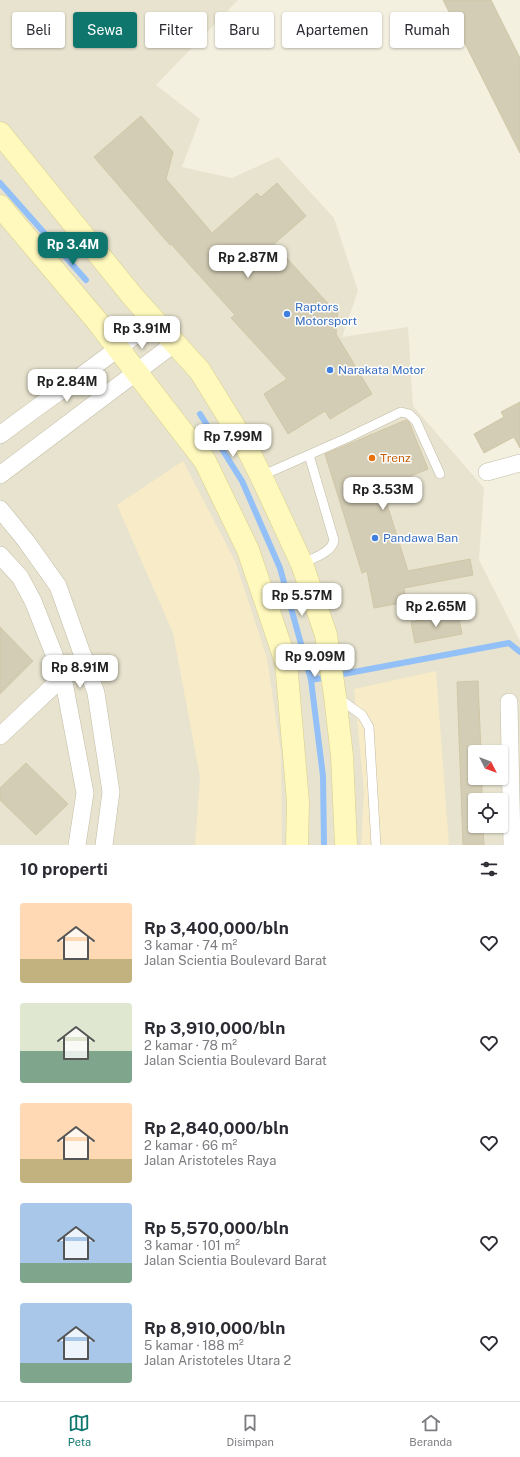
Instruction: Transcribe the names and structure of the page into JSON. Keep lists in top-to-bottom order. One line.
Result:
{"places":["Raptors Motorsport","Narakata Motor","Trenz","Pandawa Ban"],"north":"bottom right","page":{"chip":["Beli","Sewa","Filter","Baru","Apartemen","Rumah"],"price":["Rp 3.4M","Rp 2.87M","Rp 3.91M","Rp 2.84M","Rp 7.99M","Rp 3.53M","Rp 5.57M","Rp 2.65M","Rp 9.09M","Rp 8.91M"],"heading":"10 properti","list":[{"name":"Rp 3,400,000/bln","note":"3 kamar · 74 m² · Jalan Scientia Boulevard Barat"},{"name":"Rp 3,910,000/bln","note":"2 kamar · 78 m² · Jalan Scientia Boulevard Barat"},{"name":"Rp 2,840,000/bln","note":"2 kamar · 66 m² · Jalan Aristoteles Raya"},{"name":"Rp 5,570,000/bln","note":"3 kamar · 101 m² · Jalan Scientia Boulevard Barat"},{"name":"Rp 8,910,000/bln","note":"5 kamar · 188 m² · Jalan Aristoteles Utara 2"}],"tabs":["Peta","Disimpan","Beranda"]}}
